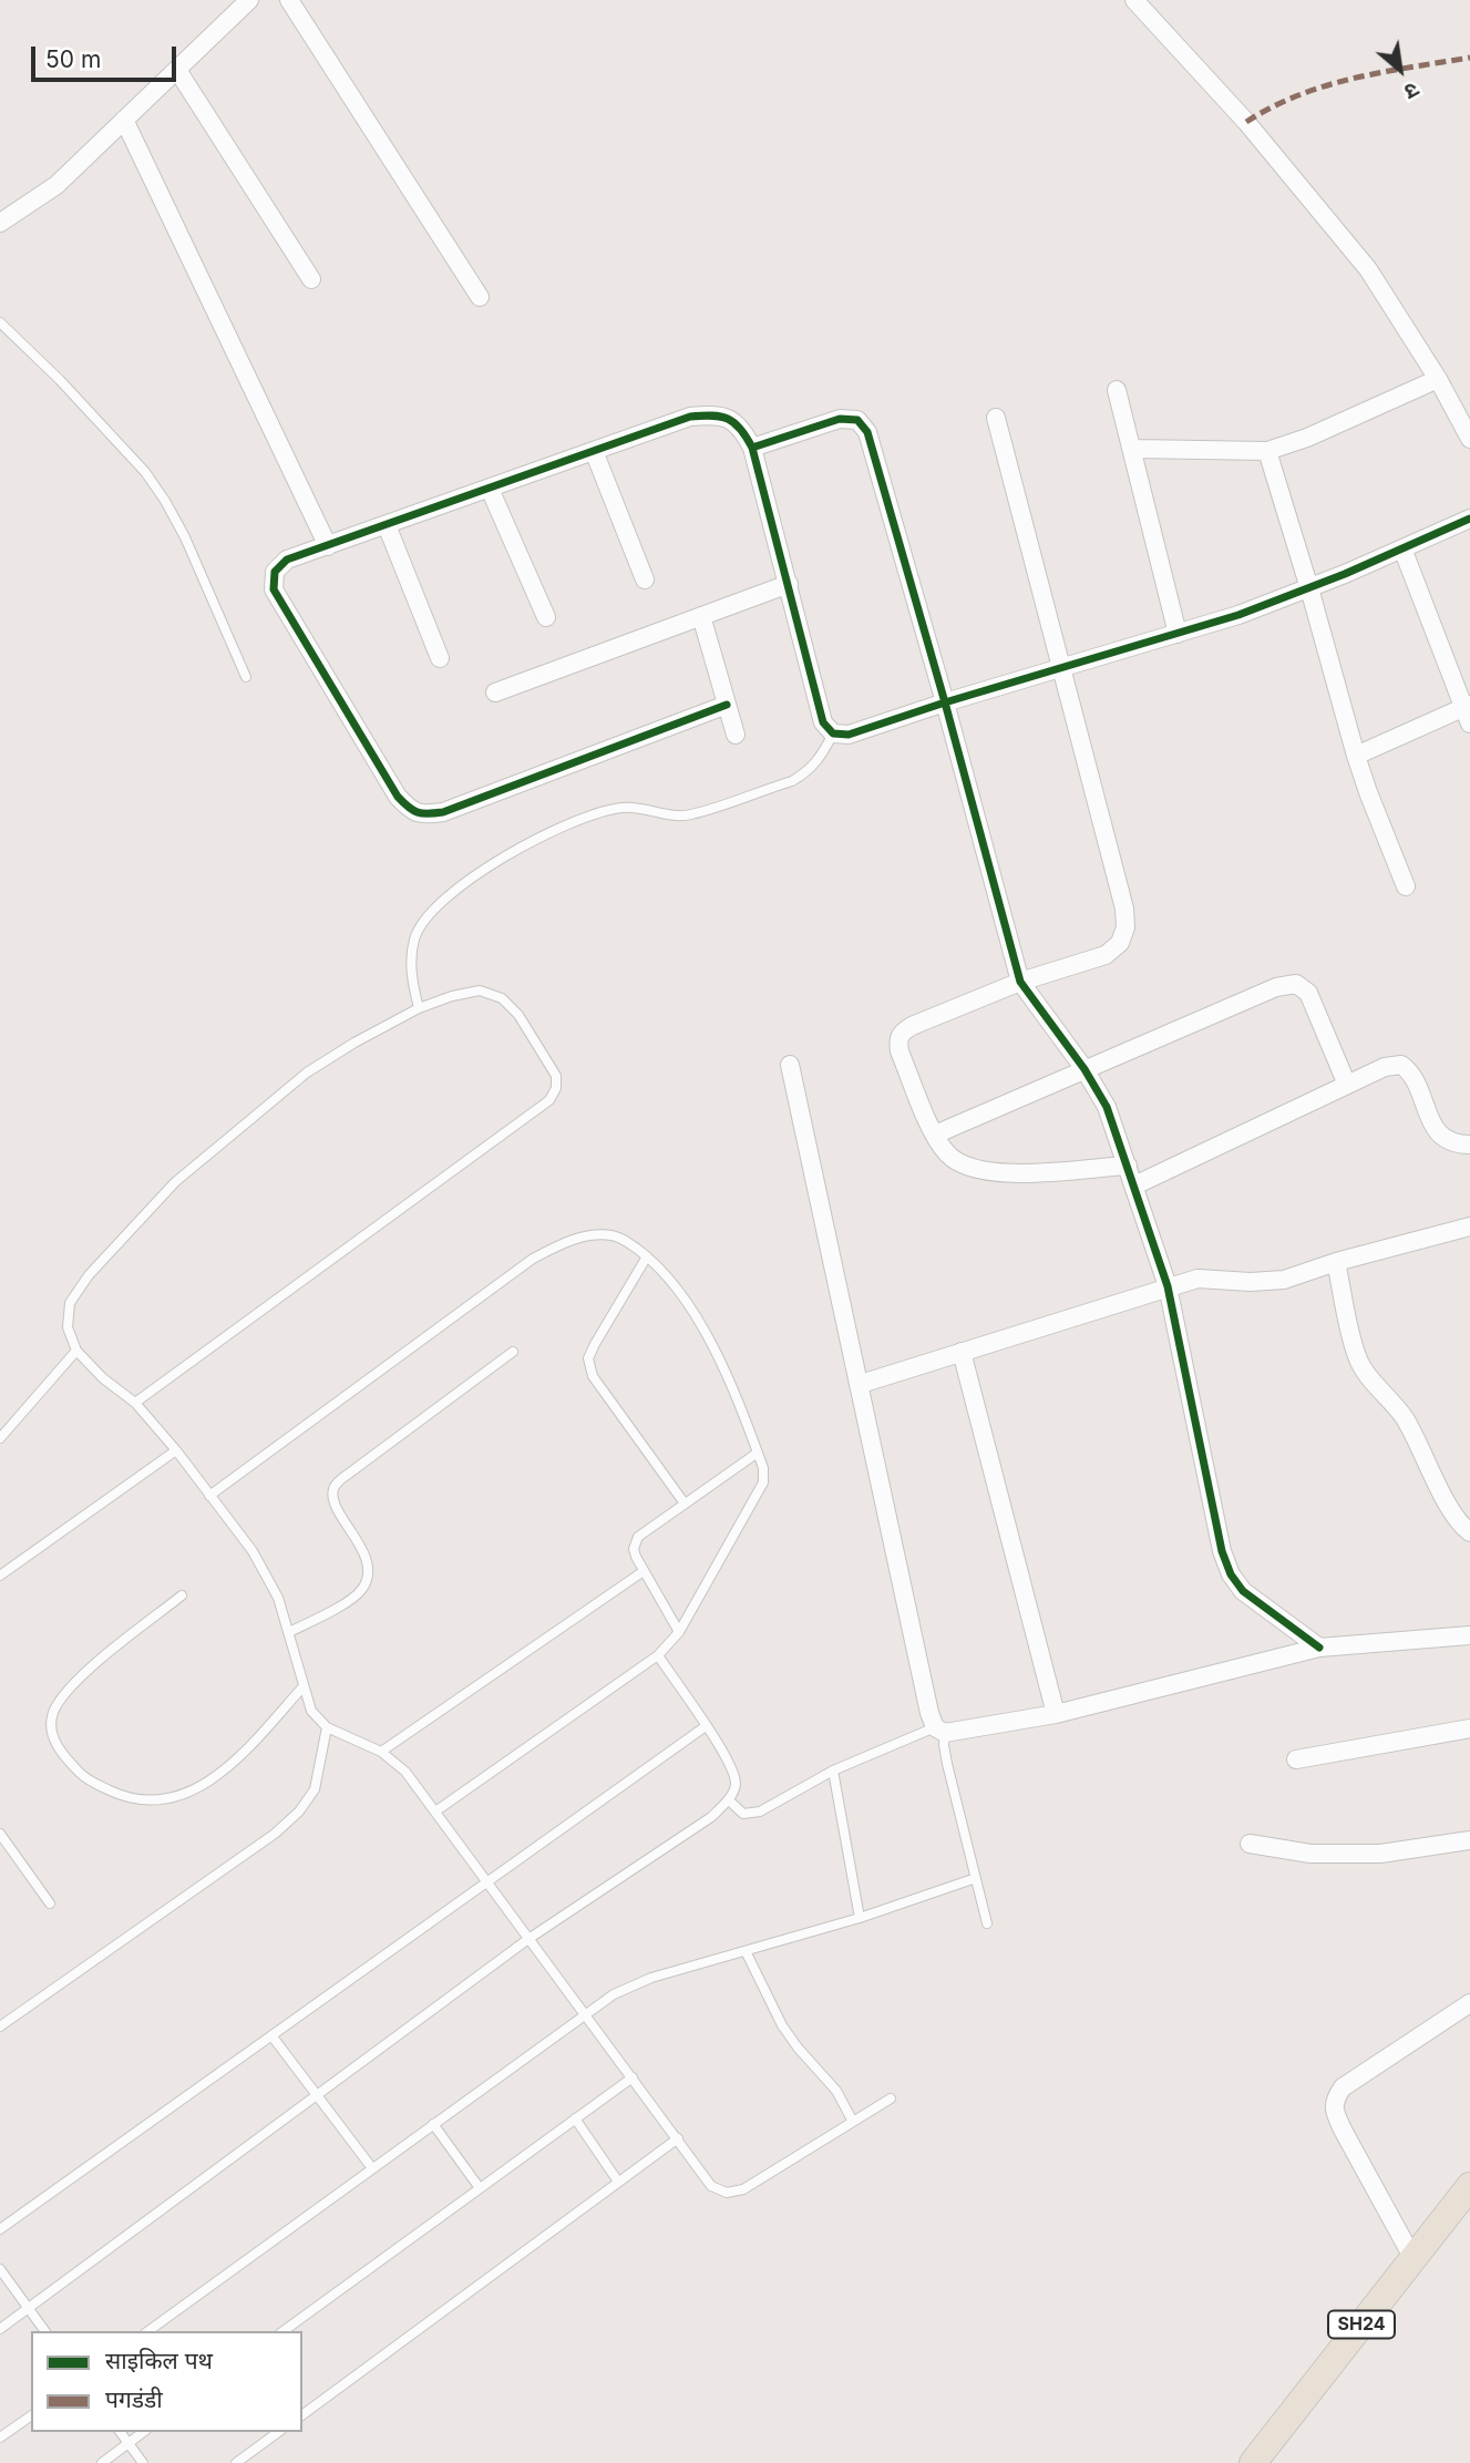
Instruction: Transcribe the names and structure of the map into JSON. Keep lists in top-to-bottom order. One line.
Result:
{"streets":{"main road":["SH24"]},"legend":["साइकिल पथ","पगडंडी"],"scale_bar":"50 m","north":"bottom right"}
